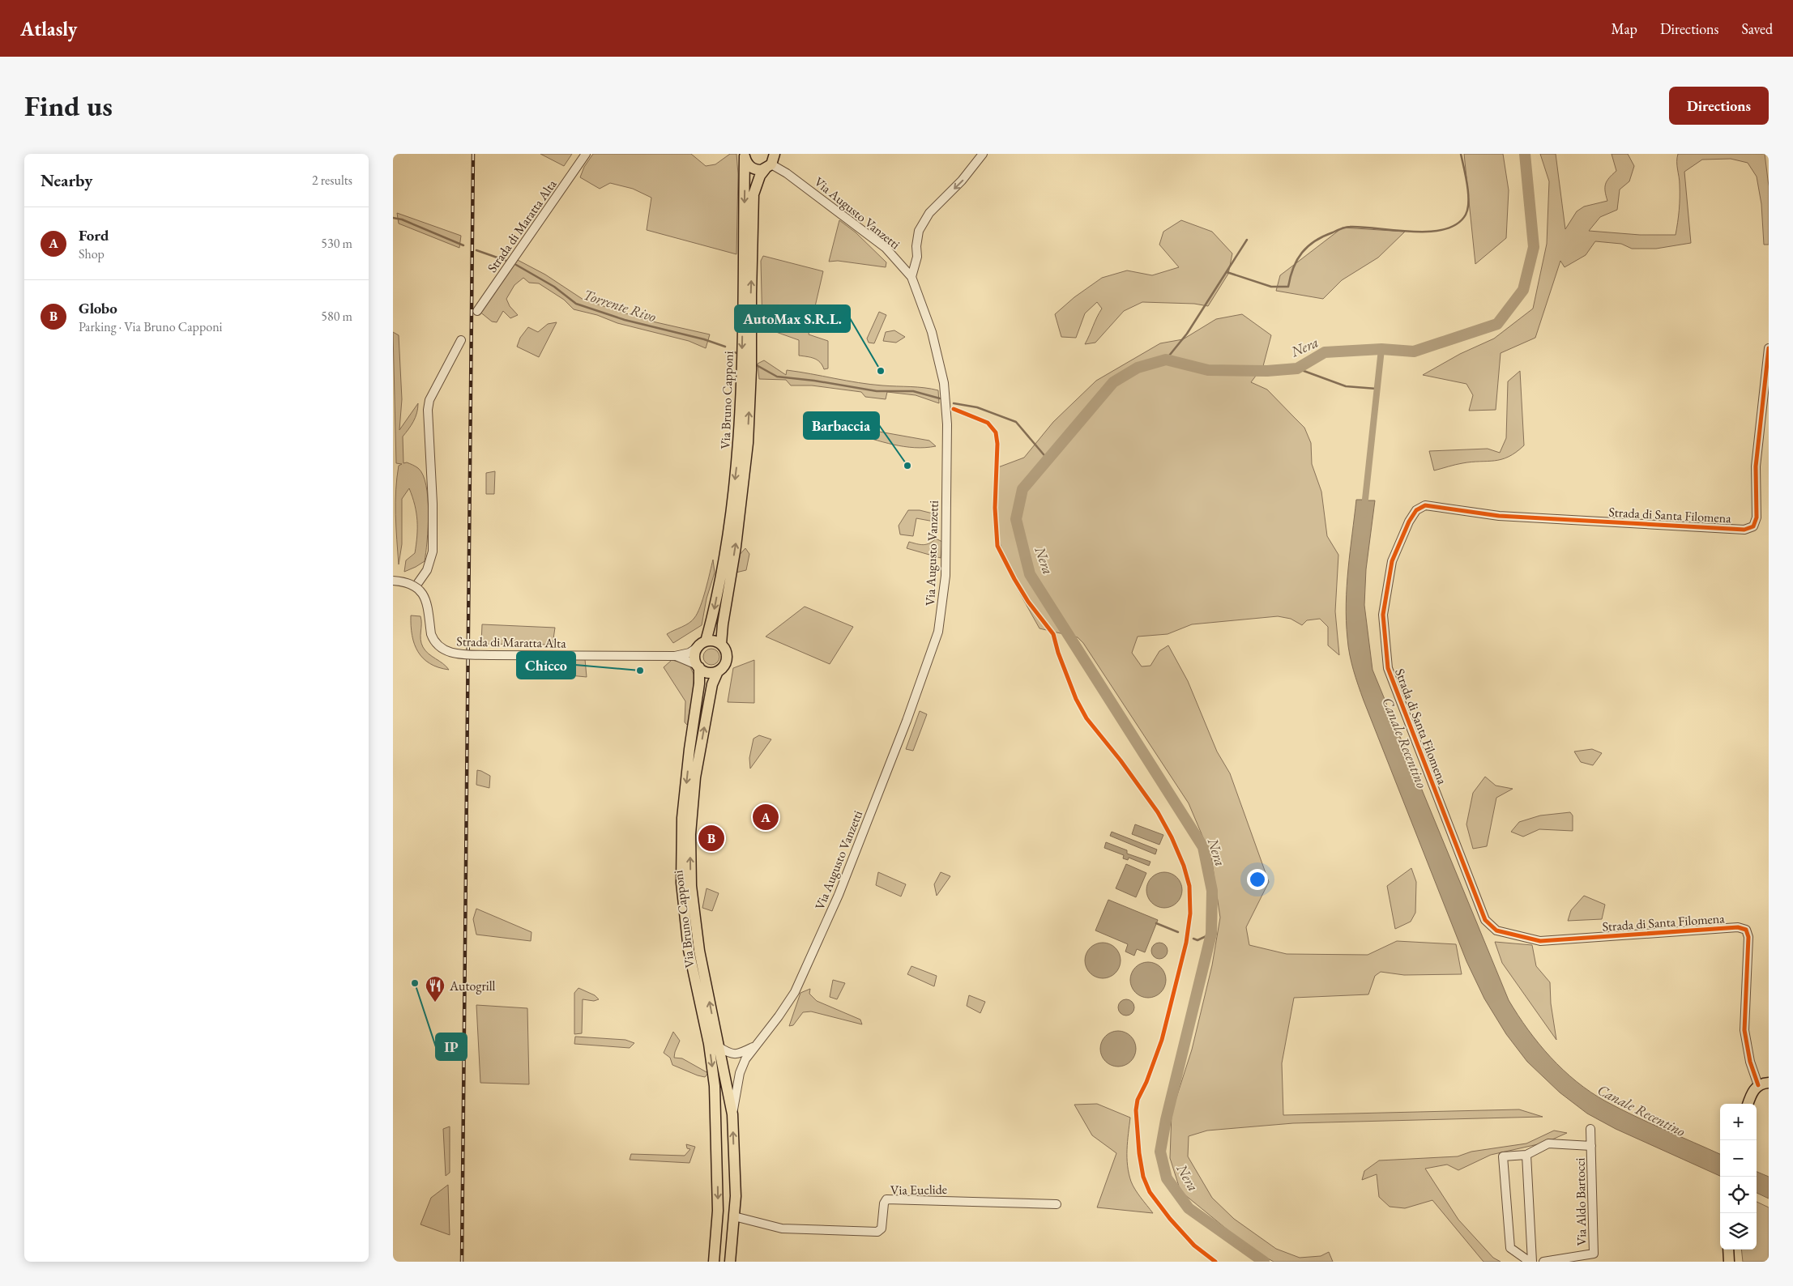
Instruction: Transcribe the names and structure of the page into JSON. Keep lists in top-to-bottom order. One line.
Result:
{"streets":{"main road":["Via Bruno Capponi"],"street":["Via Augusto Vanzetti","Strada di Maratta Alta","Strada di Santa Filomena","Via Euclide","Via Aldo Bartocci"]},"crossings":[["Via Augusto Vanzetti","Via Bruno Capponi"],["Via Bruno Capponi","Via Euclide"]],"water":["Torrente Rivo","Nera","Canale Recentino"],"places":{"other":["AutoMax S.R.L.","Barbaccia","Chicco","IP"],"restaurant":["Autogrill"]},"page":{"header":"Atlasly","nav":["Map","Directions","Saved"],"buttons":"Directions","title":"Find us","heading":["Nearby","2 results"],"list":[{"mark":"A","name":"Ford","note":"Shop","value":"530 m"},{"mark":"B","name":"Globo","note":"Parking · Via Bruno Capponi","value":"580 m"}],"pins":["A","B"],"map_buttons":["+","−"]}}
